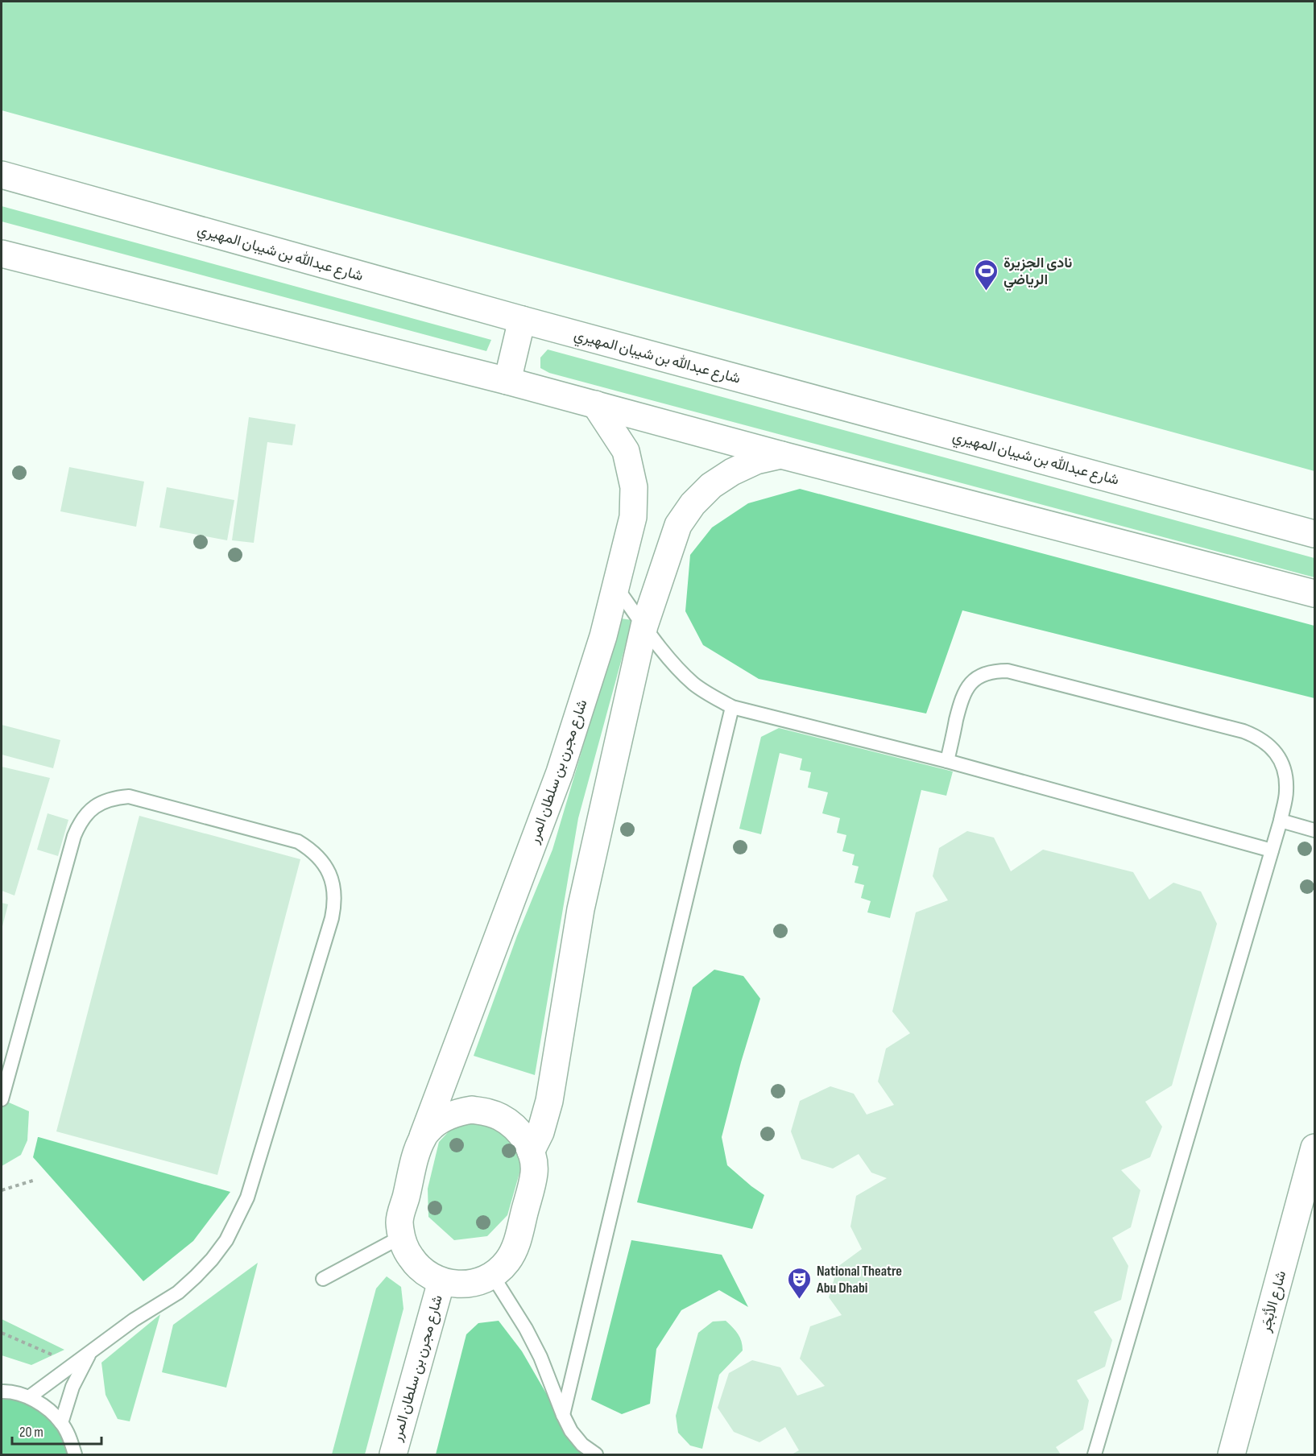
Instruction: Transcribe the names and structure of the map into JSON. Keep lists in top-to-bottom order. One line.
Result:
{"streets":{"street":["شارع عبدالله بن شيبان المهيري","شارع مجرن بن سلطان المرر","شارع الأبْجَر"]},"places":{"sports":["نادى الجزيرة الرياضي"],"theatre":["National Theatre Abu Dhabi"]},"scale_bar":"20 m"}
